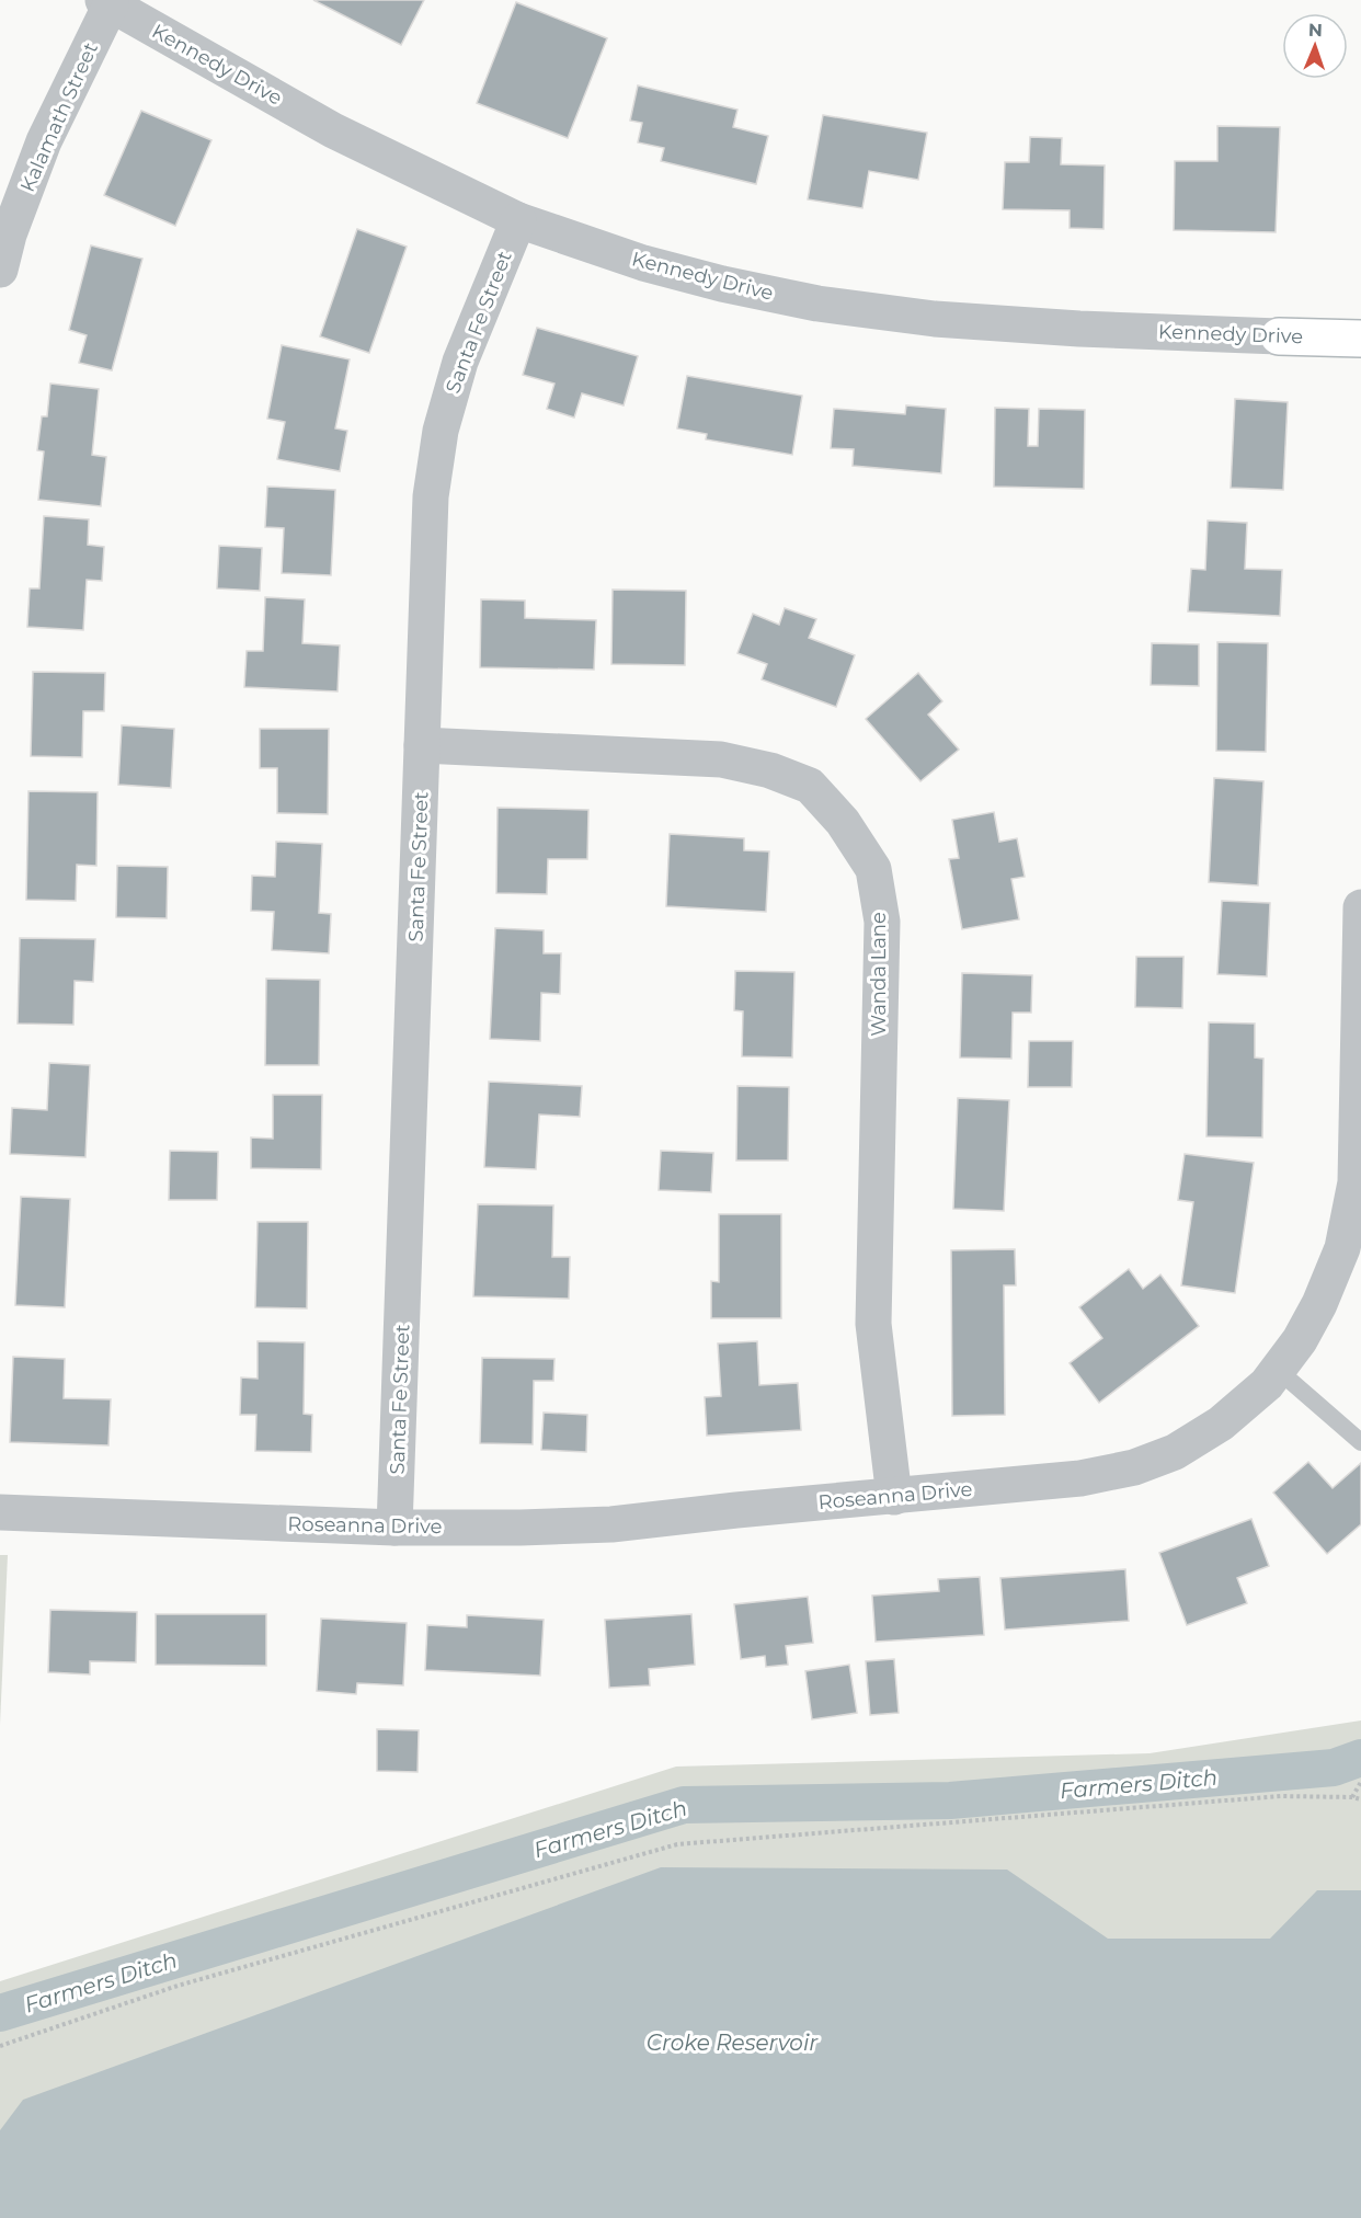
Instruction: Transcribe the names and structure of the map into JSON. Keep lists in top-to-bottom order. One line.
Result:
{"streets":{"street":["Kennedy Drive","Kalamath Street","Santa Fe Street","Wanda Lane","Roseanna Drive"]},"crossings":[["Kennedy Drive","Kalamath Street"],["Kennedy Drive","Santa Fe Street"],["Santa Fe Street","Wanda Lane"],["Santa Fe Street","Roseanna Drive"],["Wanda Lane","Roseanna Drive"]],"water":["Farmers Ditch","Croke Reservoir"],"north":"top"}
